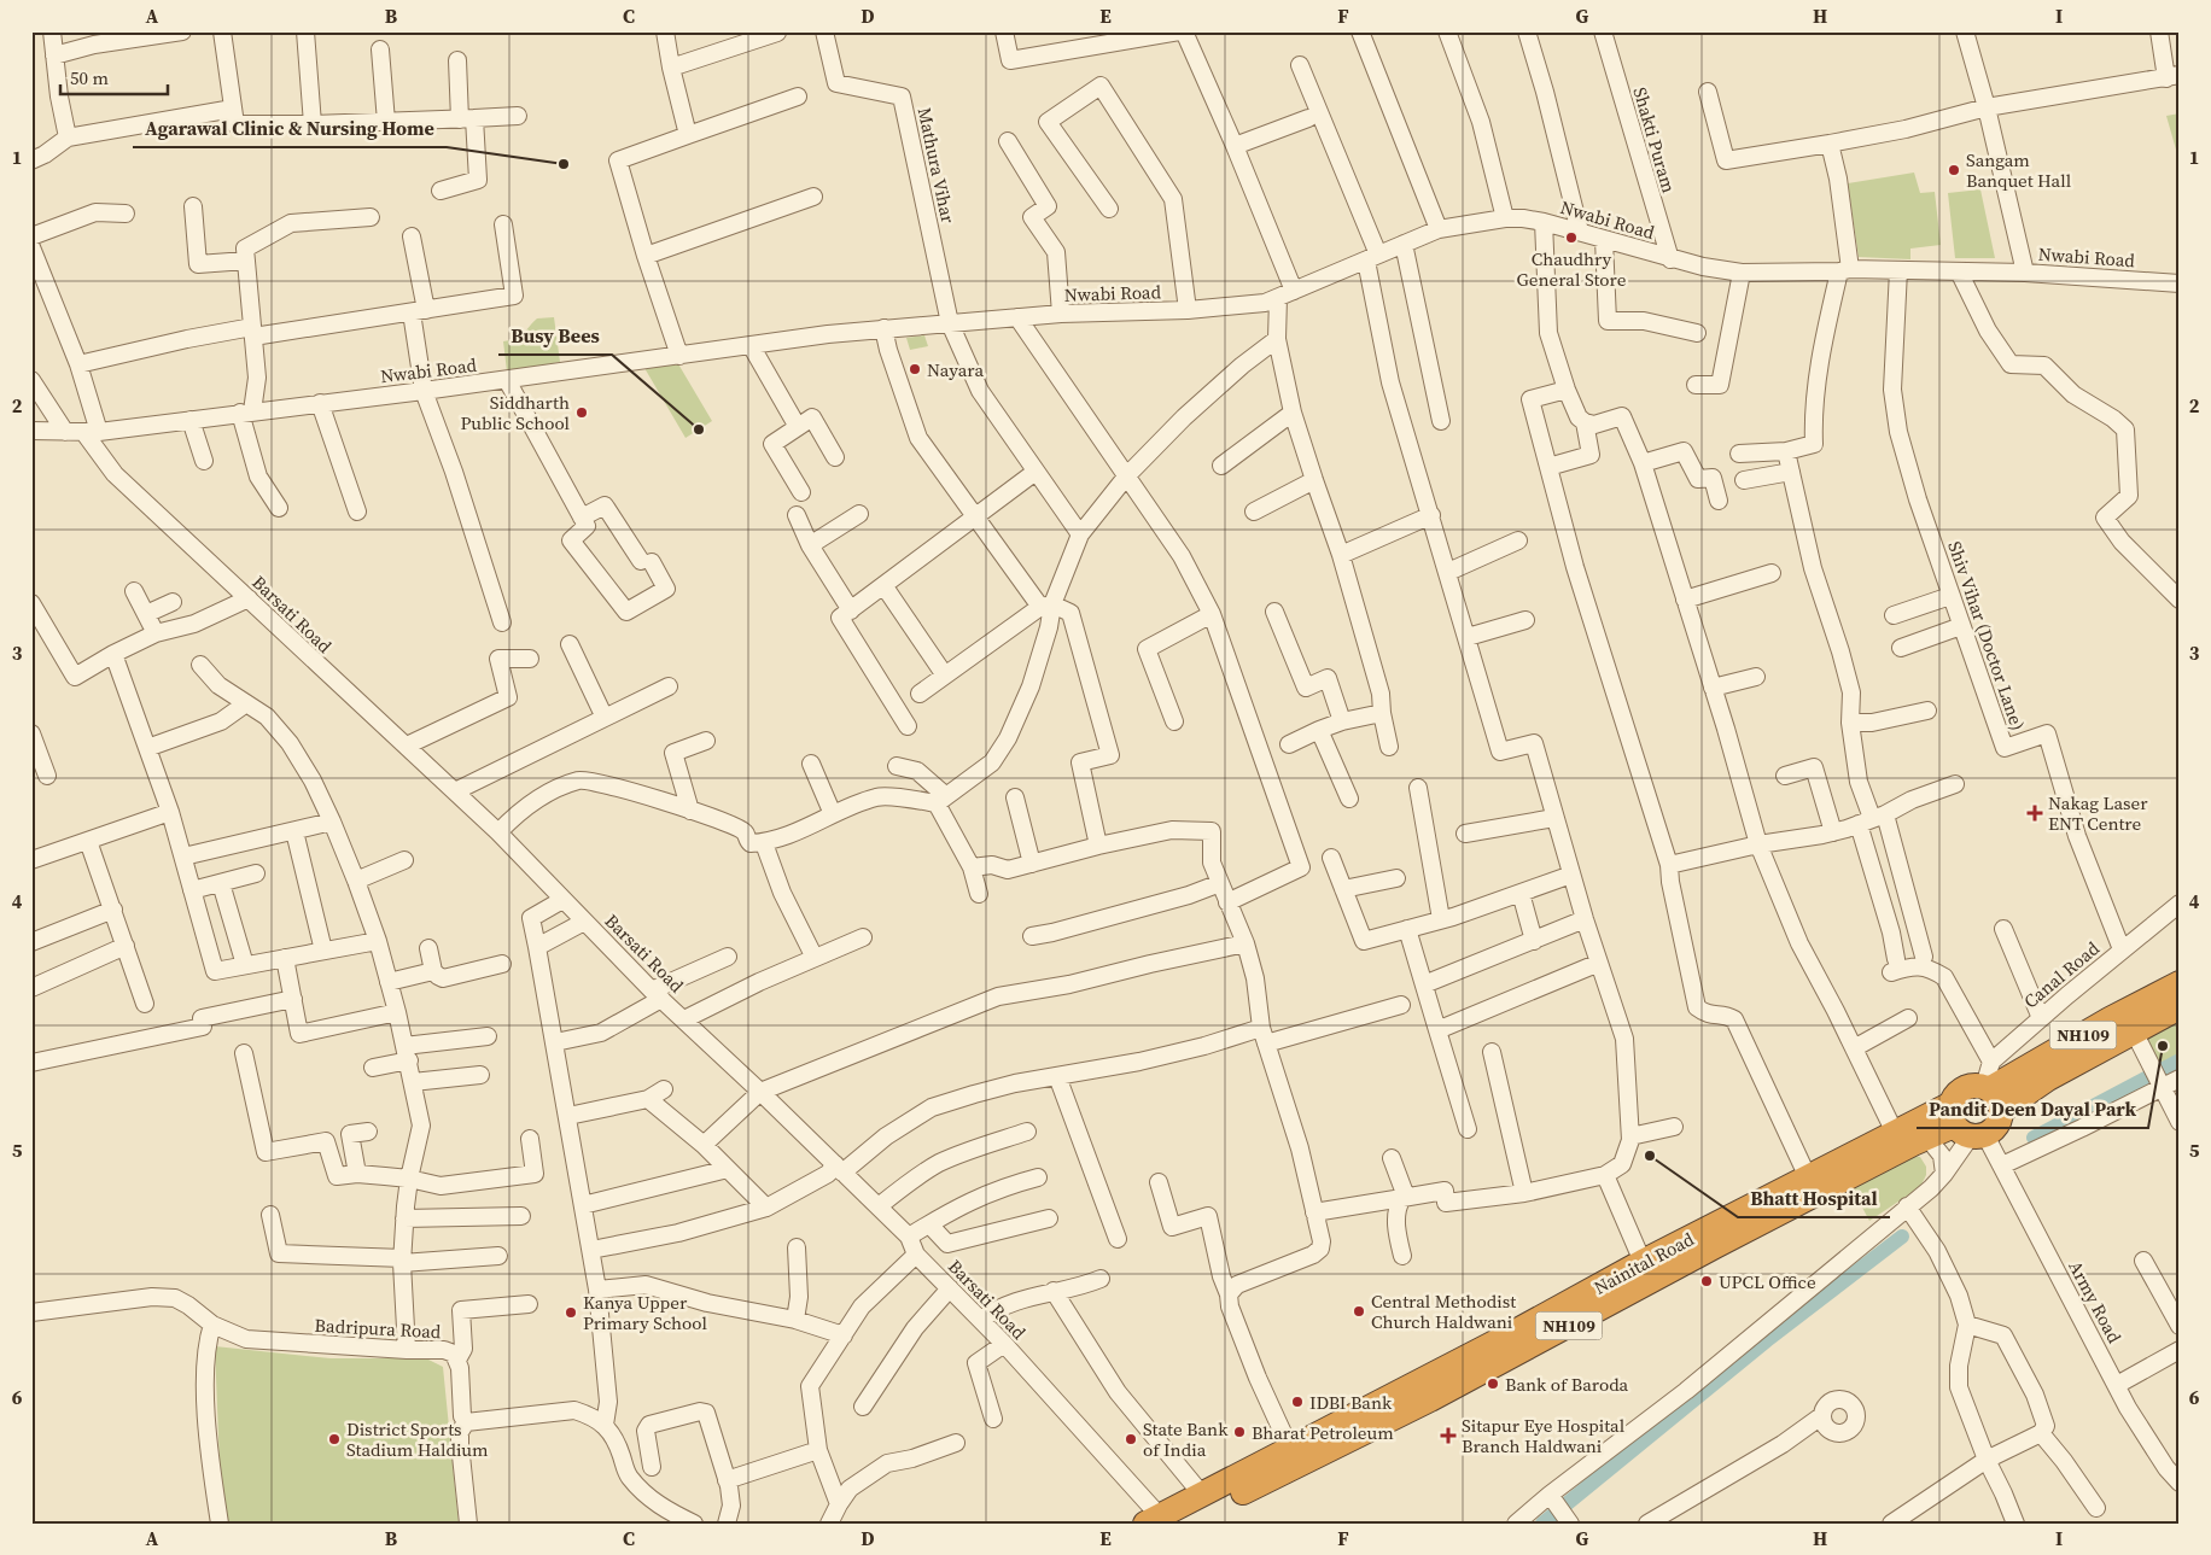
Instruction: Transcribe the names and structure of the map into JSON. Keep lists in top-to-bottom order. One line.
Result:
{"streets":{"highway":["NH109","Nainital Road"],"street":["Shakti Puram","Mathura Vihar","Nwabi Road","Barsati Road","Shiv Vihar (Doctor Lane)","Canal Road","Army Road","Badripura Road"]},"crossings":[["Shakti Puram","Nwabi Road"],["Mathura Vihar","Nwabi Road"],["Nwabi Road","Barsati Road"],["Nwabi Road","Shiv Vihar (Doctor Lane)"],["Barsati Road","Nainital Road"],["Shiv Vihar (Doctor Lane)","Canal Road"],["NH109","Nainital Road"],["NH109","Army Road"],["Nainital Road","Army Road"]],"places":{"other":["Agarawal Clinic & Nursing Home","Sangam Banquet Hall","Chaudhry General Store","Nayara","Siddharth Public School","Busy Bees","Pandit Deen Dayal Park","Bhatt Hospital","UPCL Office","Central Methodist Church Haldwani","Kanya Upper Primary School","Bank of Baroda","IDBI Bank","Bharat Petroleum","District Sports Stadium Haldium","State Bank of India"],"health":["Nakag Laser ENT Centre","Sitapur Eye Hospital Branch Haldwani"]},"scale_bar":"50 m","grid":{"columns":["A","B","C","D","E","F","G","H","I"],"rows":["1","2","3","4","5","6"]}}
